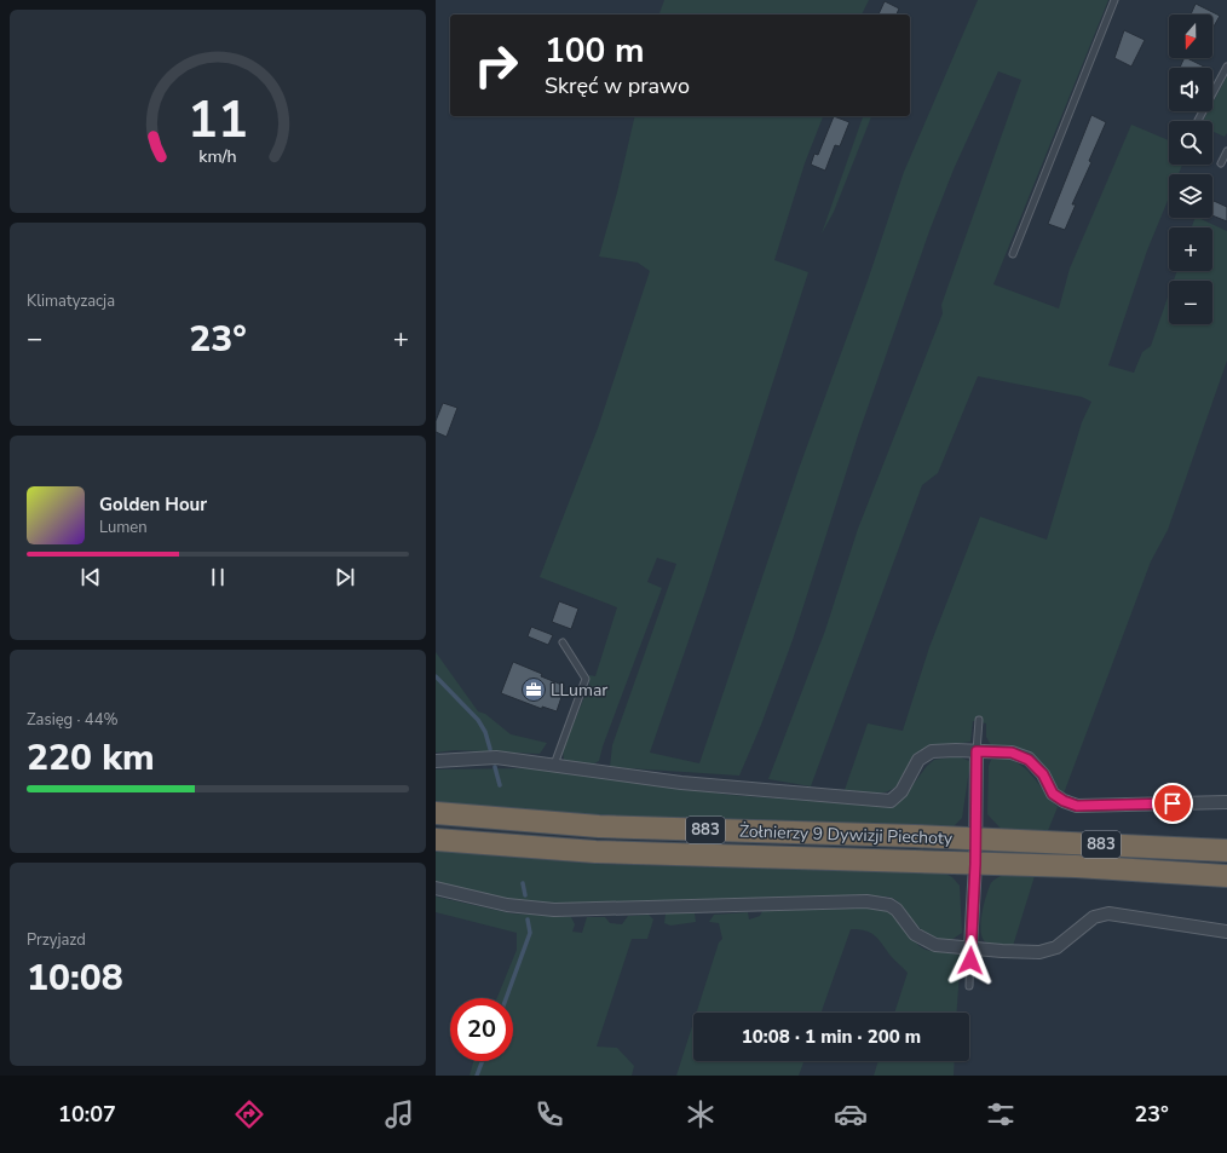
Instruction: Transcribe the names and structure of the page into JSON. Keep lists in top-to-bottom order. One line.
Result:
{"streets":{"highway":["883","Żołnierzy 9 Dywizji Piechoty"]},"places":{"office":["LLumar"]},"north":"bottom","page":{"map_buttons":["+","−"],"turn":["100 m","Skręć w prawo"],"tile":["Klimatyzacja",["Zasięg · 44%","220 km"],["Przyjazd","10:08"]],"heat":["−","23°","+"],"song":["Golden Hour","Lumen"],"limit":"20","trip":"10:08 · 1 min · 200 m","tabs":["10:07","23°"],"gauge":["11","km/h"]}}
